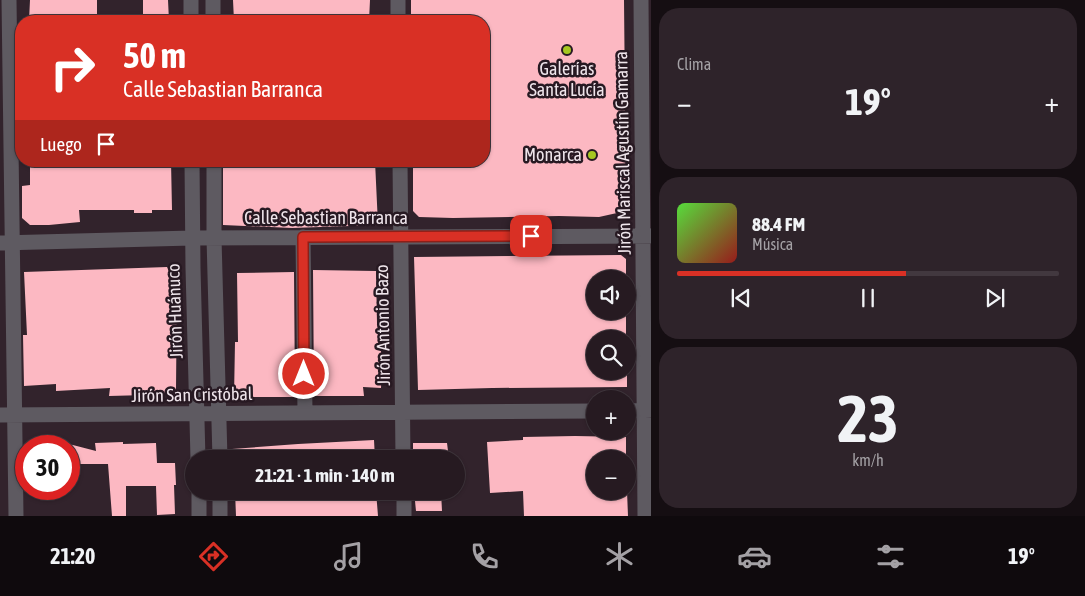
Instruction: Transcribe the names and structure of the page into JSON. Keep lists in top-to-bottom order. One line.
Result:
{"streets":{"street":["Jirón Mariscal Agustín Gamarra","Calle Sebastian Barranca","Jirón Huánuco","Jirón Antonio Bazo","Jirón San Cristóbal"]},"crossings":[["Jirón Mariscal Agustín Gamarra","Calle Sebastian Barranca"],["Calle Sebastian Barranca","Jirón Huánuco"],["Calle Sebastian Barranca","Jirón Antonio Bazo"],["Jirón Huánuco","Jirón San Cristóbal"],["Jirón Antonio Bazo","Jirón San Cristóbal"]],"places":["Galerías Santa Lucía","Monarca"],"page":{"tile":["Clima",["23","km/h"]],"turn":["50 m","Calle Sebastian Barranca"],"heat":["−","19°","+"],"then":"Luego","song":["88.4 FM","Música"],"map_buttons":["+","−"],"limit":"30","trip":"21:21 · 1 min · 140 m","tabs":["21:20","19°"]}}
